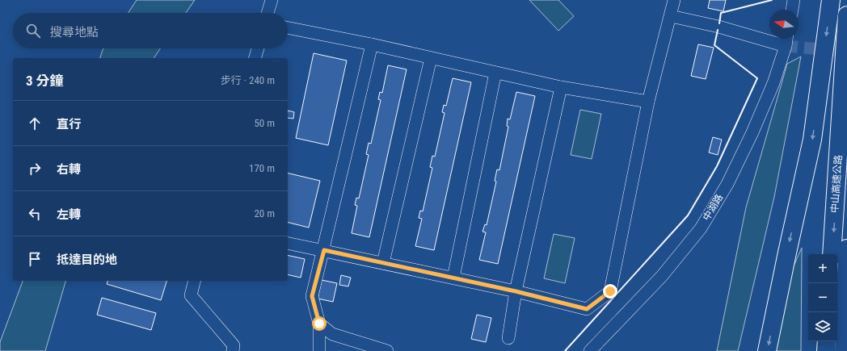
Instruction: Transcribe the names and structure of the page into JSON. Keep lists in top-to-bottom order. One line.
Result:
{"streets":{"highway":["中山高速公路"],"street":["中湖路"]},"north":"left","page":{"search":"搜尋地點","heading":["3 分鐘","步行 · 240 m"],"list":[["直行","50 m"],["右轉","170 m"],["左轉","20 m"],"抵達目的地"],"map_buttons":["+","−"]}}
